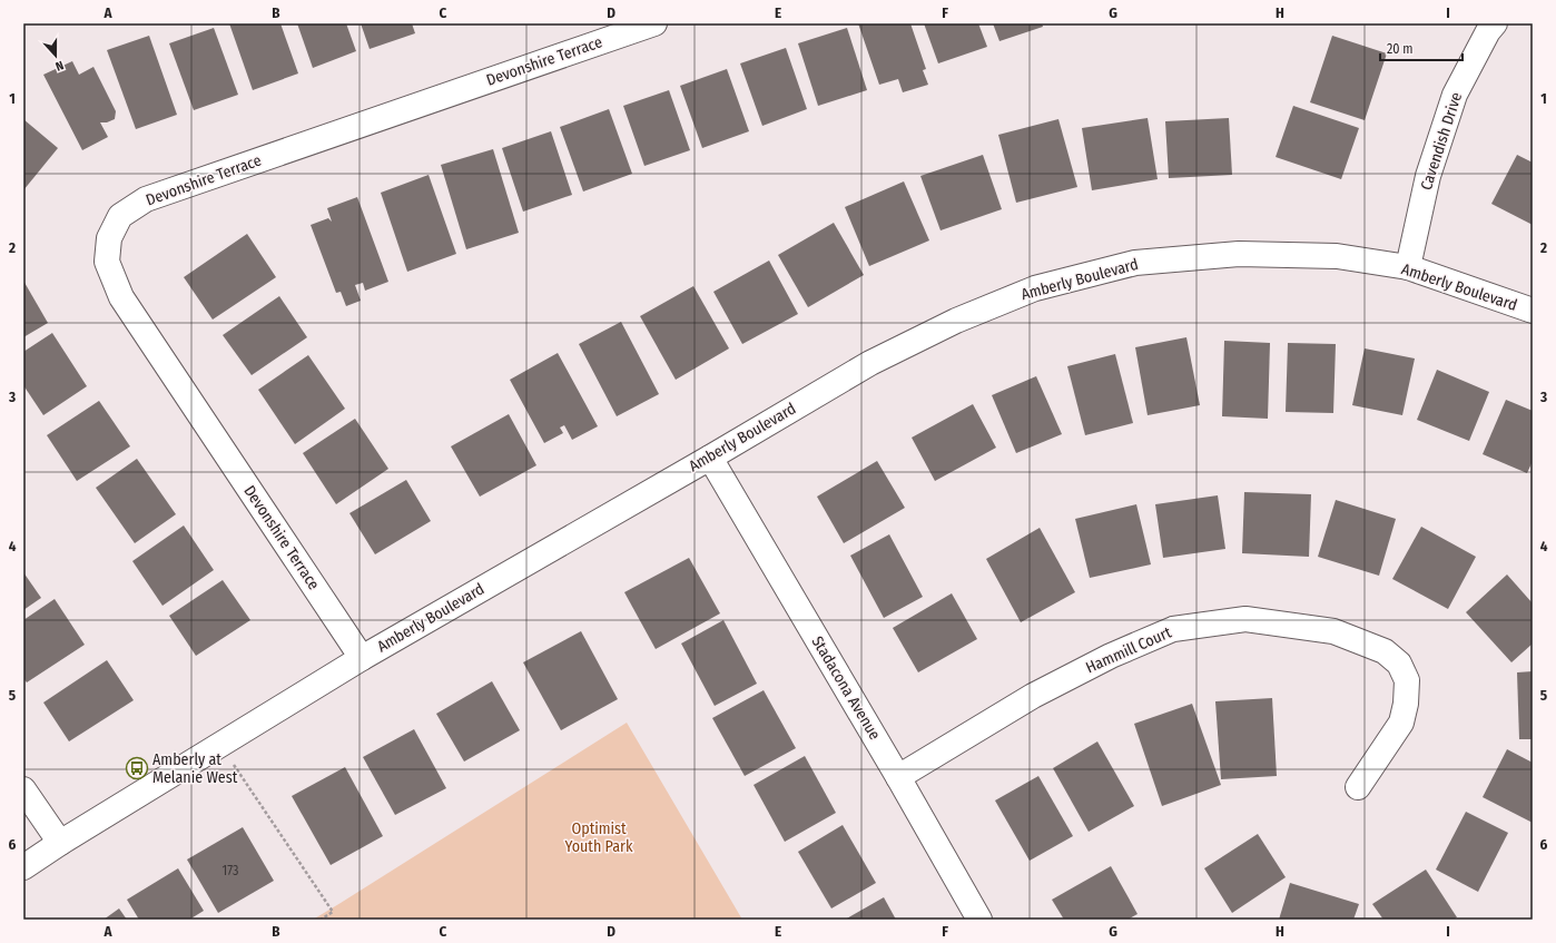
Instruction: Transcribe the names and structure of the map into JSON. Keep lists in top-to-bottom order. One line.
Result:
{"streets":{"street":["Devonshire Terrace","Cavendish Drive","Amberly Boulevard","Hammill Court","Stadacona Avenue"]},"crossings":[["Devonshire Terrace","Amberly Boulevard"],["Cavendish Drive","Amberly Boulevard"],["Amberly Boulevard","Stadacona Avenue"],["Hammill Court","Stadacona Avenue"]],"parks":["Optimist Youth Park"],"places":{"bus stop":["Amberly at Melanie West"]},"house_numbers":["173"],"scale_bar":"20 m","north":"bottom","grid":{"columns":["A","B","C","D","E","F","G","H","I"],"rows":["1","2","3","4","5","6"]}}
